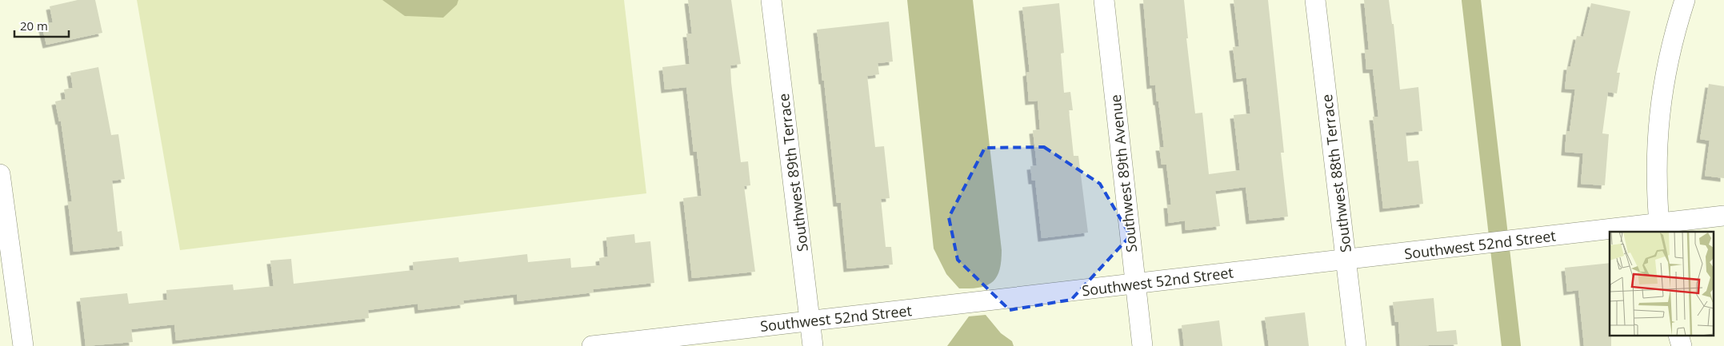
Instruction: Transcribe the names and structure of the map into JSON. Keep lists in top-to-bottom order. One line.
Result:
{"streets":{"street":["Southwest 89th Terrace","Southwest 89th Avenue","Southwest 88th Terrace","Southwest 52nd Street"]},"crossings":[["Southwest 89th Terrace","Southwest 52nd Street"],["Southwest 89th Avenue","Southwest 52nd Street"],["Southwest 88th Terrace","Southwest 52nd Street"]],"scale_bar":"20 m"}
